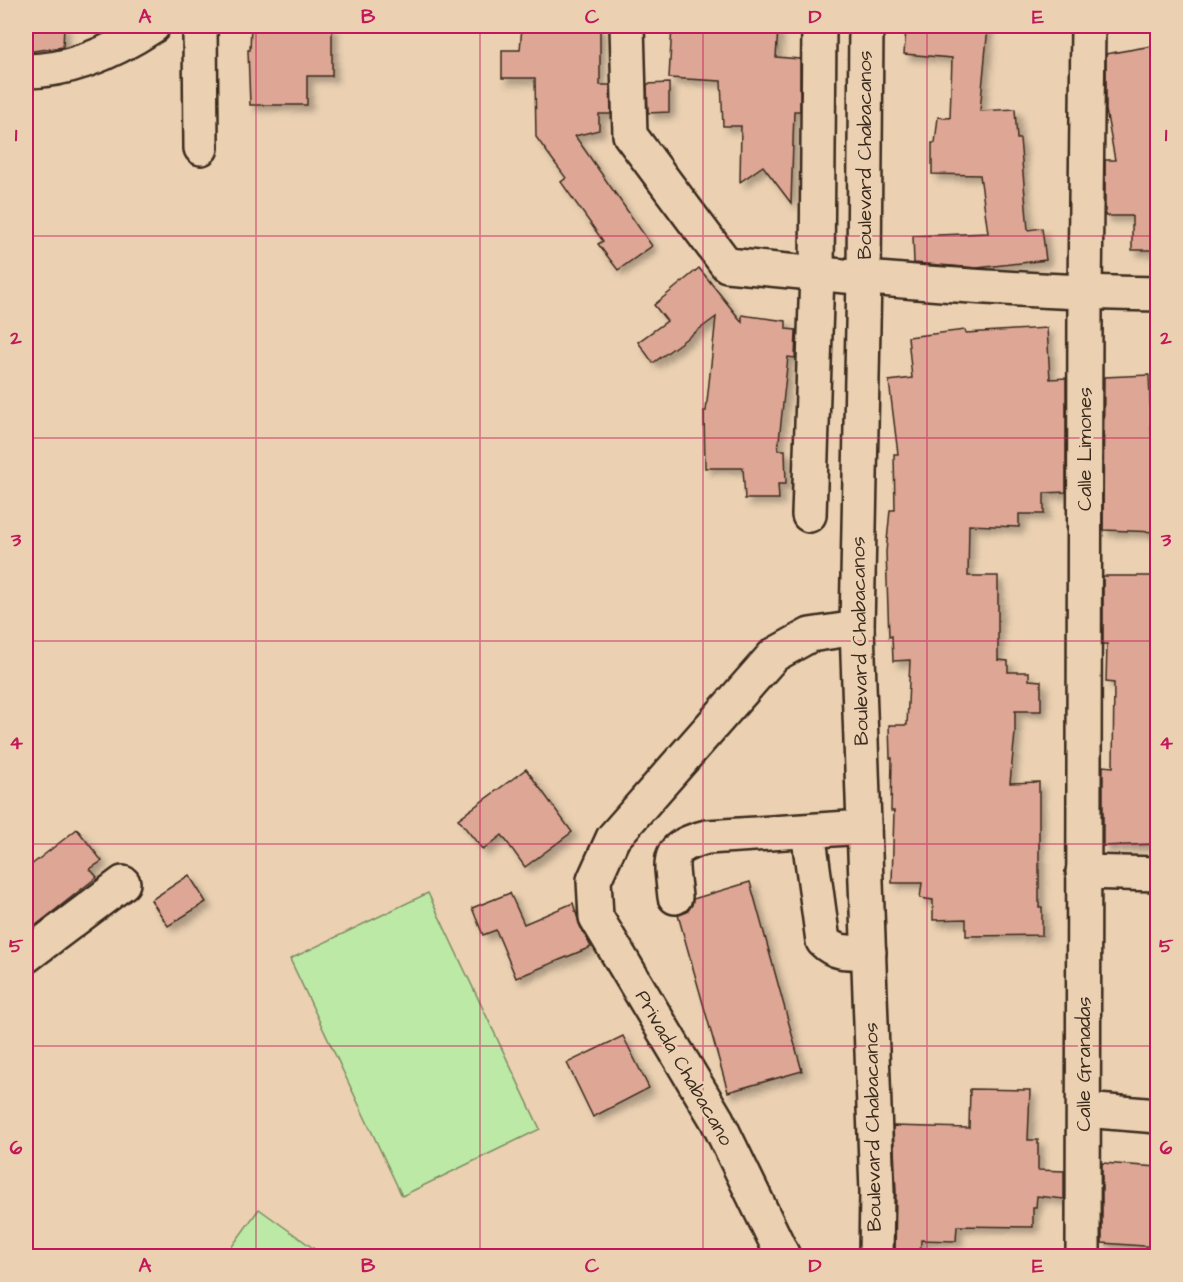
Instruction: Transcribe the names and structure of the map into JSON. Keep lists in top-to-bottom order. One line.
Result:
{"streets":{"street":["Boulevard Chabacanos","Calle Limones","Calle Granadas","Privada Chabacano"]},"crossings":[["Boulevard Chabacanos","Privada Chabacano"],["Calle Limones","Calle Granadas"]],"grid":{"columns":["A","B","C","D","E"],"rows":["1","2","3","4","5","6"]}}
